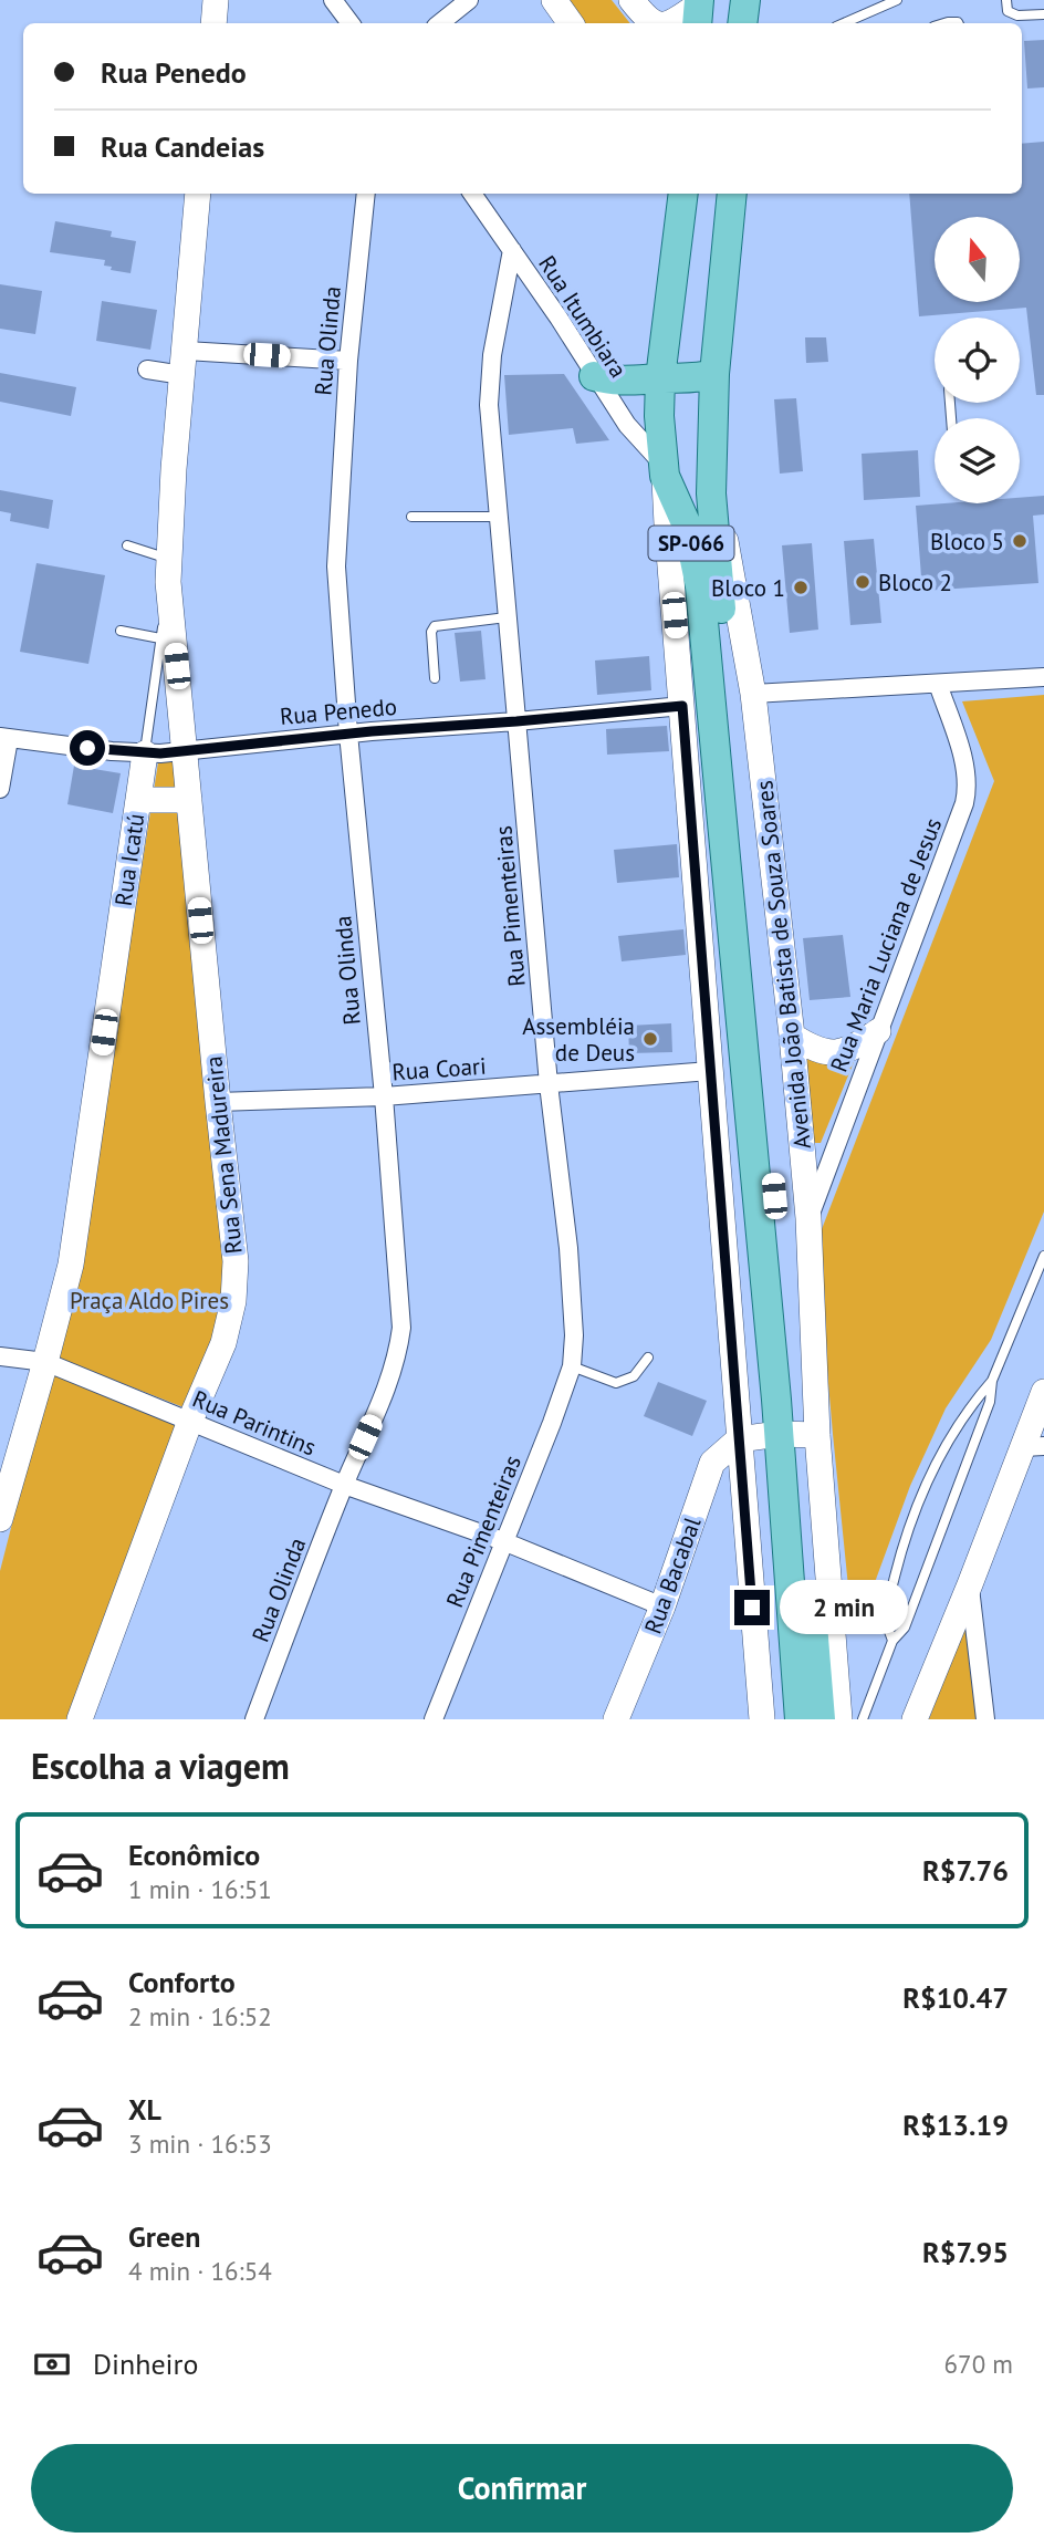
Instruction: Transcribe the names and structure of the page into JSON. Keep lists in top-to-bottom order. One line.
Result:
{"streets":{"main road":["SP-066"],"street":["Rua Itumbiara","Rua Olinda","Rua Penedo","Rua Icatú","Rua Pimenteiras","Rua Maria Luciana de Jesus","Avenida João Batista de Souza Soares","Rua Coari","Rua Sena Madureira","Rua Parintins","Rua Bacabal"]},"crossings":[["Rua Itumbiara","SP-066"],["Rua Itumbiara","Rua Pimenteiras"],["Rua Olinda","Rua Penedo"],["Rua Olinda","Rua Coari"],["Rua Olinda","Rua Parintins"],["SP-066","Avenida João Batista de Souza Soares"],["Rua Penedo","Rua Icatú"],["Rua Penedo","Rua Pimenteiras"],["Rua Penedo","Rua Sena Madureira"],["Rua Icatú","Rua Sena Madureira"],["Rua Icatú","Rua Parintins"],["Rua Pimenteiras","Rua Coari"],["Rua Pimenteiras","Rua Parintins"],["Rua Maria Luciana de Jesus","Avenida João Batista de Souza Soares"],["Rua Coari","Rua Sena Madureira"],["Rua Sena Madureira","Rua Parintins"],["Rua Parintins","Rua Bacabal"]],"parks":["Praça Aldo Pires"],"places":["Bloco 5","Bloco 2","Bloco 1","Assembléia de Deus"],"north":"top","page":{"banner":["Rua Penedo","Rua Candeias"],"bubble":"2 min","heading":"Escolha a viagem","list":[{"name":"Econômico","note":"1 min · 16:51","value":"R$7.76"},{"name":"Conforto","note":"2 min · 16:52","value":"R$10.47"},{"name":"XL","note":"3 min · 16:53","value":"R$13.19"},{"name":"Green","note":"4 min · 16:54","value":"R$7.95"}],"pay":["Dinheiro","670 m"],"buttons":"Confirmar"}}
